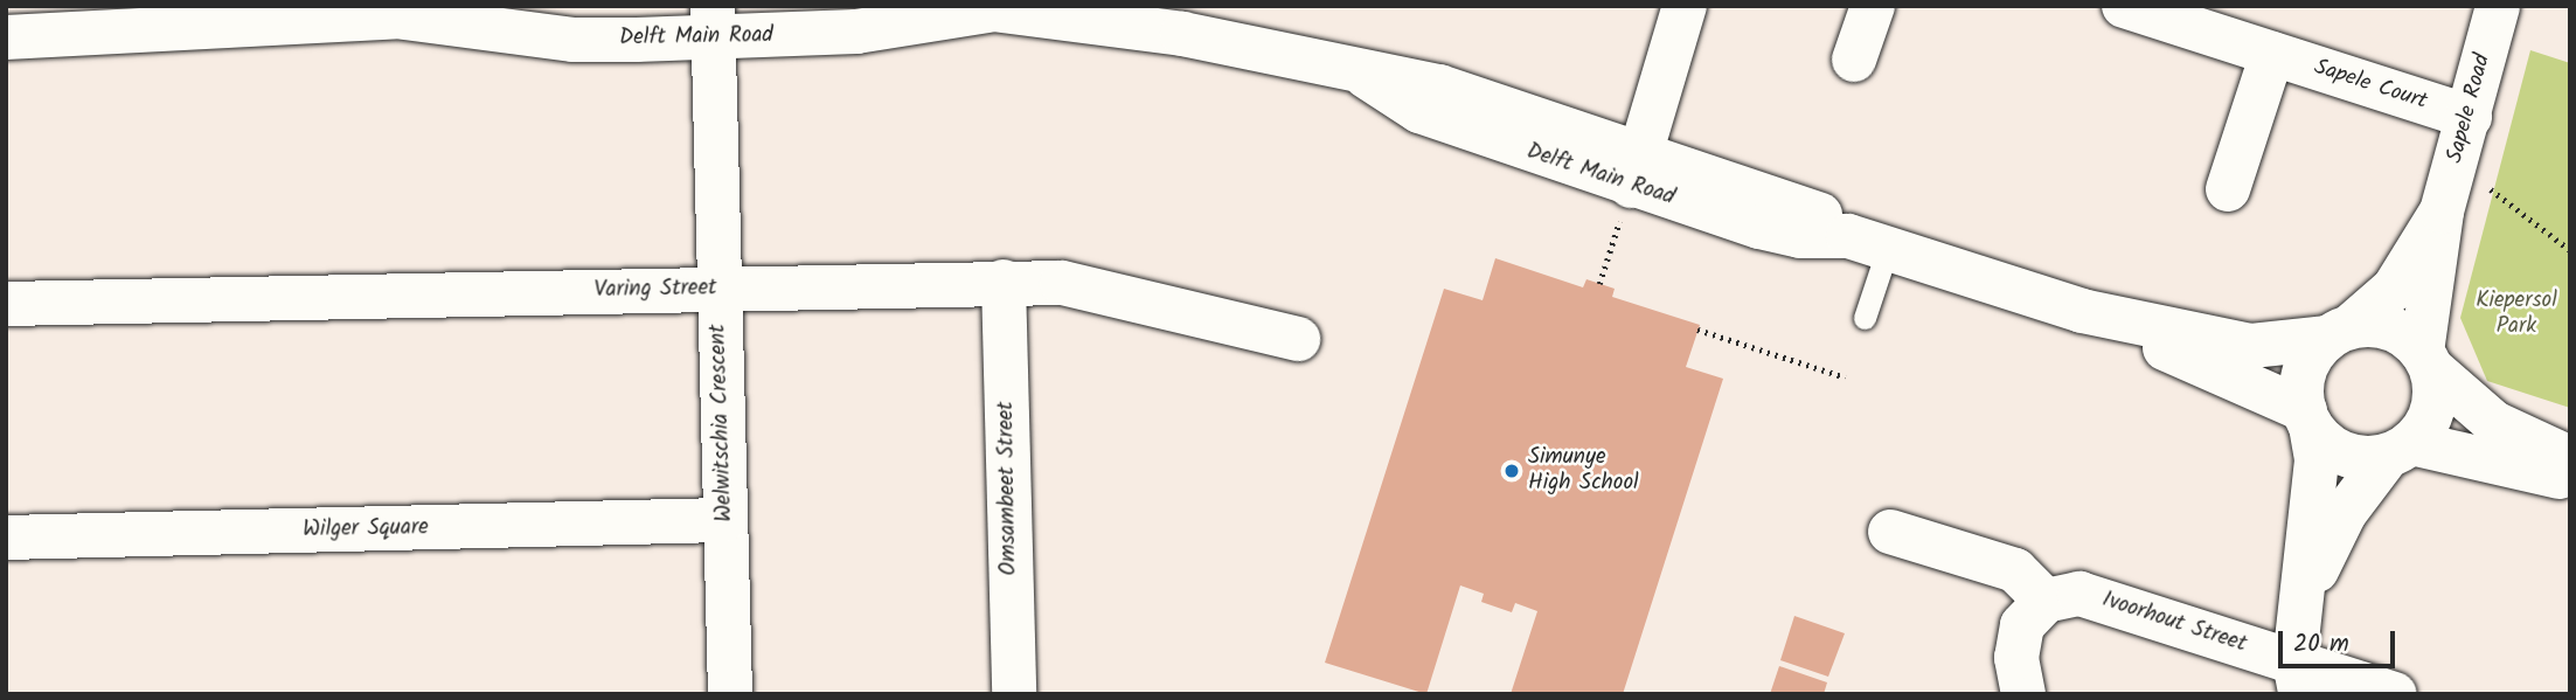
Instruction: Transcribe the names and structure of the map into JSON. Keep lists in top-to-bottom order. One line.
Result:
{"streets":{"street":["Delft Main Road","Sapele Court","Sapele Road","Varing Street","Welwitschia Crescent","Omsambeet Street","Wilger Square","Ivoorhout Street"]},"crossings":[["Delft Main Road","Sapele Road"],["Delft Main Road","Welwitschia Crescent"],["Sapele Court","Sapele Road"],["Varing Street","Welwitschia Crescent"],["Varing Street","Omsambeet Street"],["Welwitschia Crescent","Wilger Square"]],"parks":["Kiepersol Park"],"places":["Simunye High School"],"scale_bar":"20 m"}
